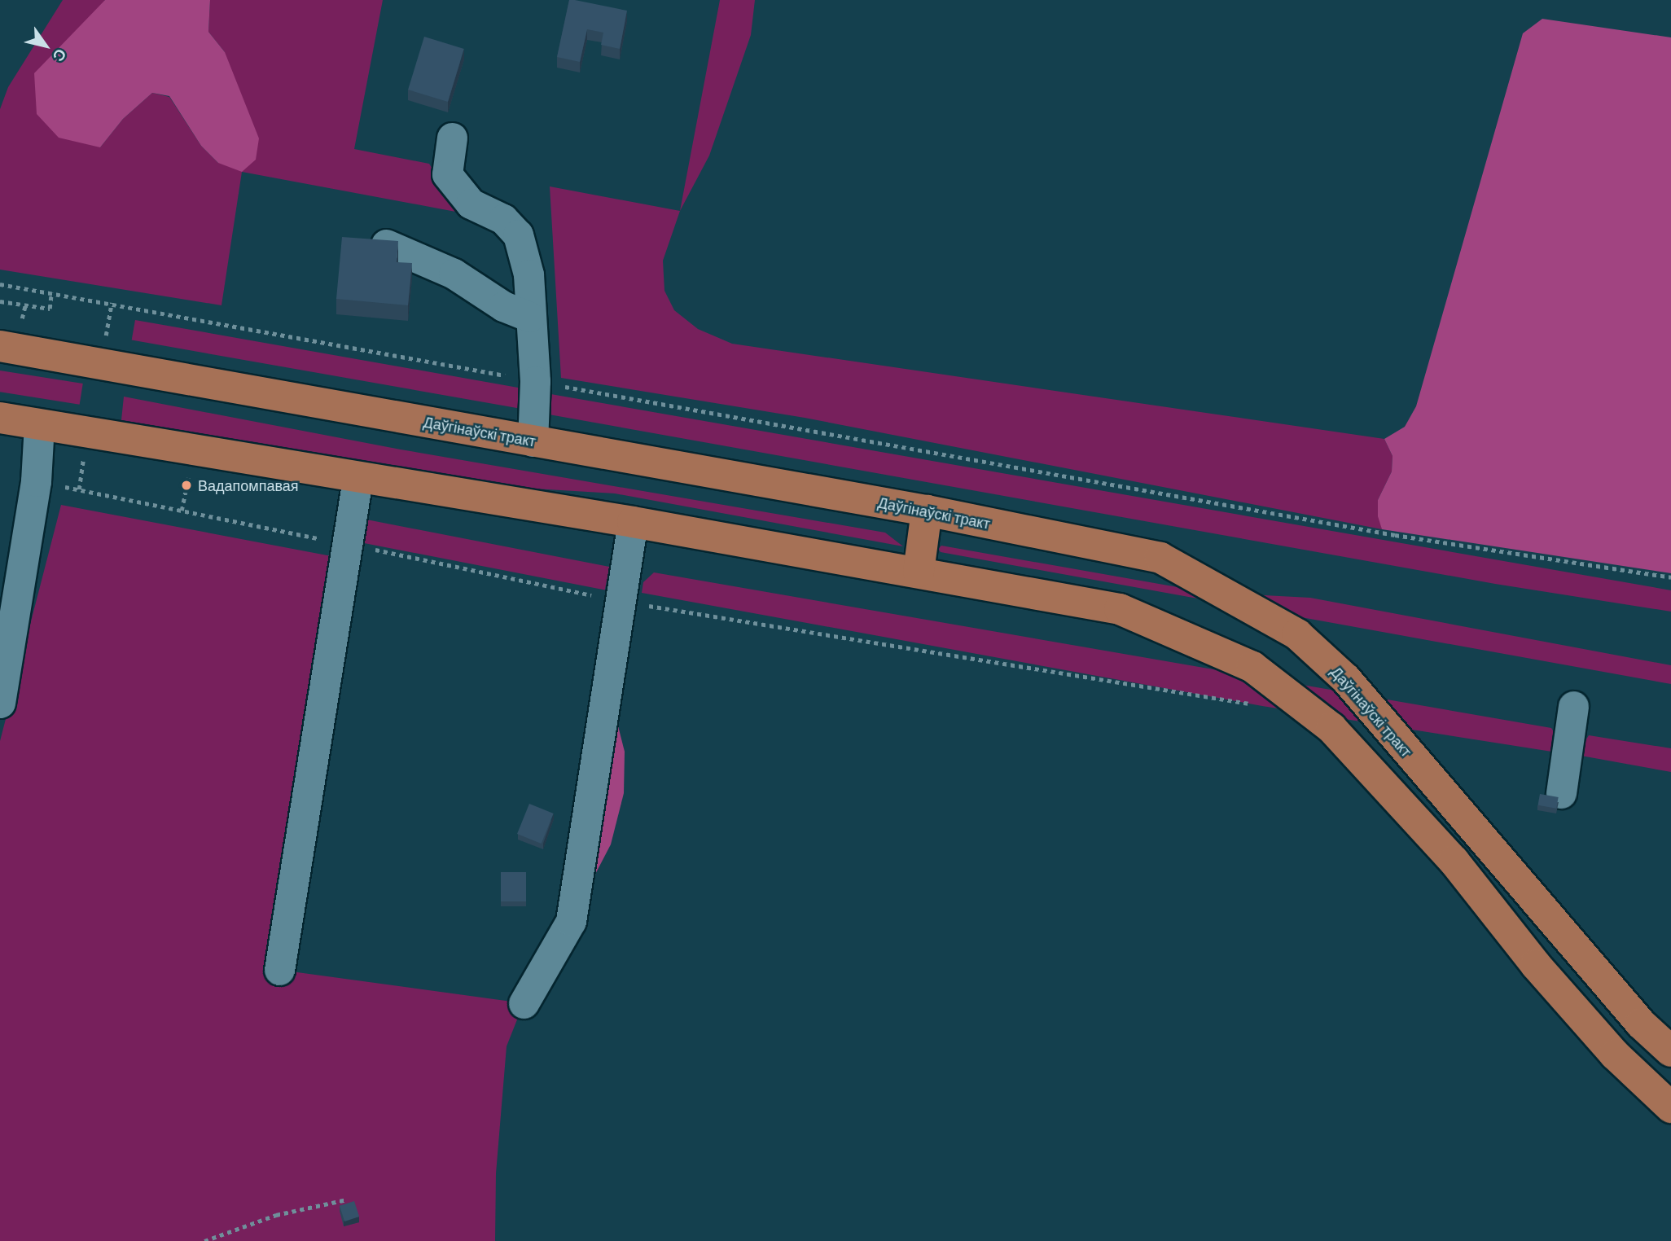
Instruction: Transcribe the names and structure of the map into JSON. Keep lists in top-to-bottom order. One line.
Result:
{"streets":{"main road":["Даўгінаўскі тракт"]},"places":["Вадапомпавая"],"north":"bottom right"}
